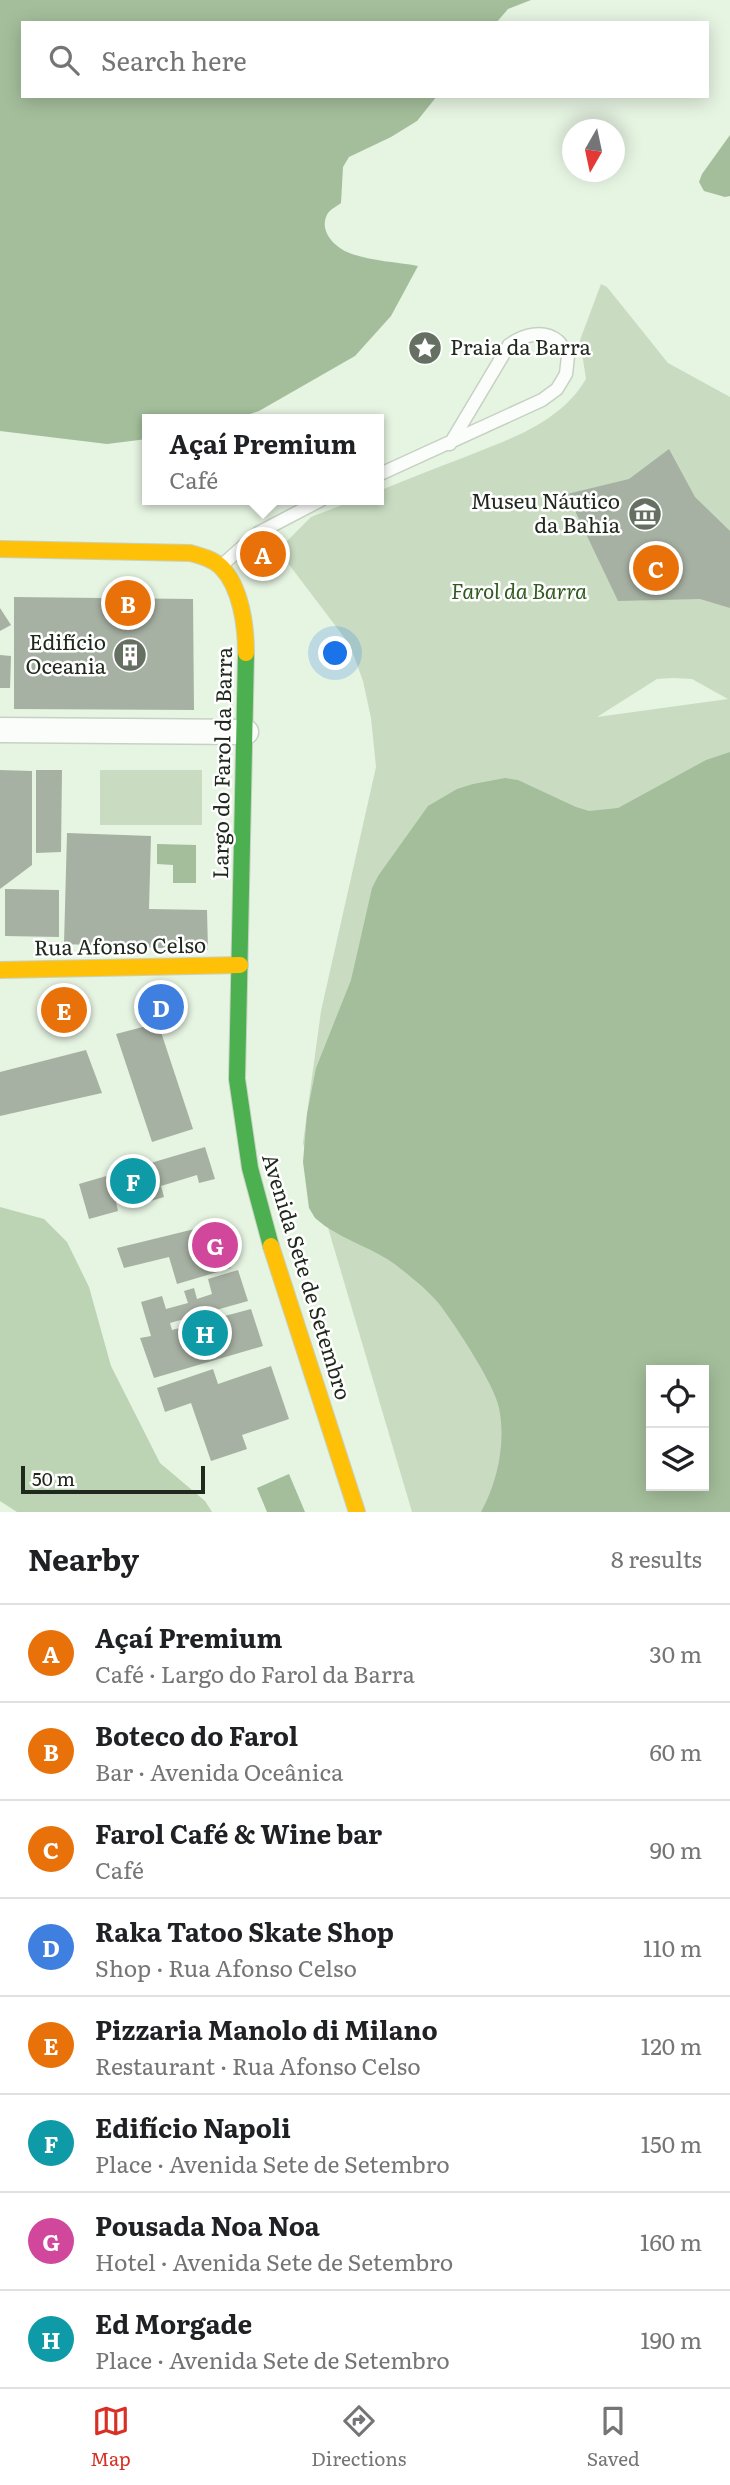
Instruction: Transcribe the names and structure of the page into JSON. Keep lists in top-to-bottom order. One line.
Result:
{"streets":{"street":["Largo do Farol da Barra","Rua Afonso Celso","Avenida Sete de Setembro"]},"crossings":[["Largo do Farol da Barra","Rua Afonso Celso"],["Largo do Farol da Barra","Avenida Sete de Setembro"],["Rua Afonso Celso","Avenida Sete de Setembro"]],"parks":["Farol da Barra"],"places":{"place":["Praia da Barra"],"museum":["Museu Náutico da Bahia"],"building":["Edifício Oceania"]},"scale_bar":"50 m","north":"bottom","page":{"search":"Search here","popup":["Açaí Premium","Café"],"pins":["A","C","B","D","E","F","G","H"],"scale":"50 m","heading":["Nearby","8 results"],"list":[{"mark":"A","name":"Açaí Premium","note":"Café · Largo do Farol da Barra","value":"30 m"},{"mark":"B","name":"Boteco do Farol","note":"Bar · Avenida Oceânica","value":"60 m"},{"mark":"C","name":"Farol Café & Wine bar","note":"Café","value":"90 m"},{"mark":"D","name":"Raka Tatoo Skate Shop","note":"Shop · Rua Afonso Celso","value":"110 m"},{"mark":"E","name":"Pizzaria Manolo di Milano","note":"Restaurant · Rua Afonso Celso","value":"120 m"},{"mark":"F","name":"Edifício Napoli","note":"Place · Avenida Sete de Setembro","value":"150 m"},{"mark":"G","name":"Pousada Noa Noa","note":"Hotel · Avenida Sete de Setembro","value":"160 m"},{"mark":"H","name":"Ed Morgade","note":"Place · Avenida Sete de Setembro","value":"190 m"}],"nav":["Map","Directions","Saved"]}}
